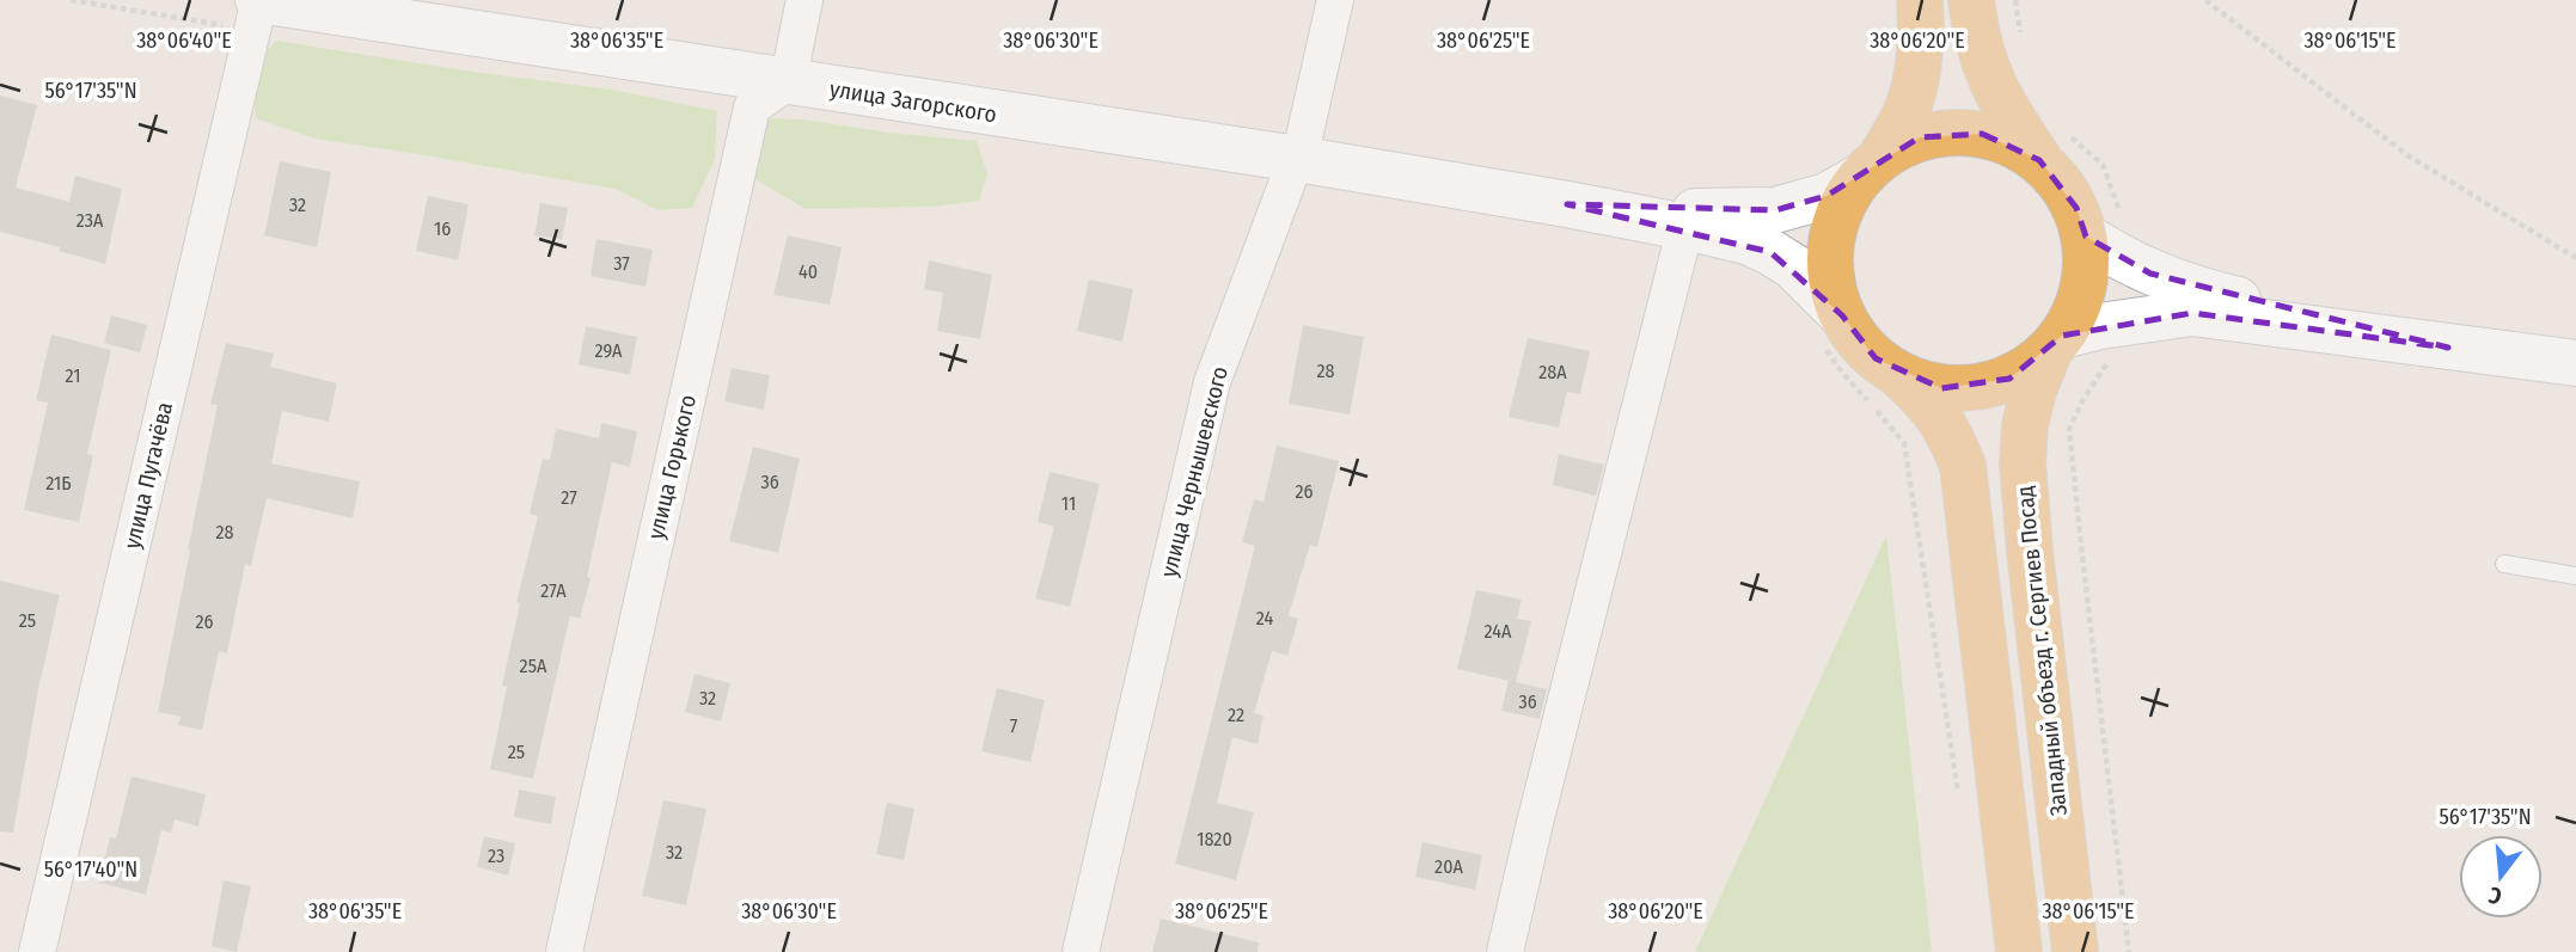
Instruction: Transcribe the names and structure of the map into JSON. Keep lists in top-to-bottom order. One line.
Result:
{"streets":{"main road":["улица Загорского","Западный объезд г. Сергиев Посад"],"street":["улица Горького","улица Чернышевского","улица Пугачёва"]},"crossings":[["улица Загорского","улица Горького"],["улица Загорского","улица Чернышевского"],["улица Загорского","улица Пугачёва"]],"house_numbers":["32","23А","16","37","40","29А","28","28А","21","36","21Б","26","27","11","28","27А","24","25","26","24А","25А","32","36","22","7","25","1820","32","23","20А"],"north":"bottom","coordinates":["38°06'40\"E","38°06'35\"E","38°06'30\"E","38°06'25\"E","38°06'20\"E","38°06'15\"E","56°17'35\"N","56°17'40\"N"]}
